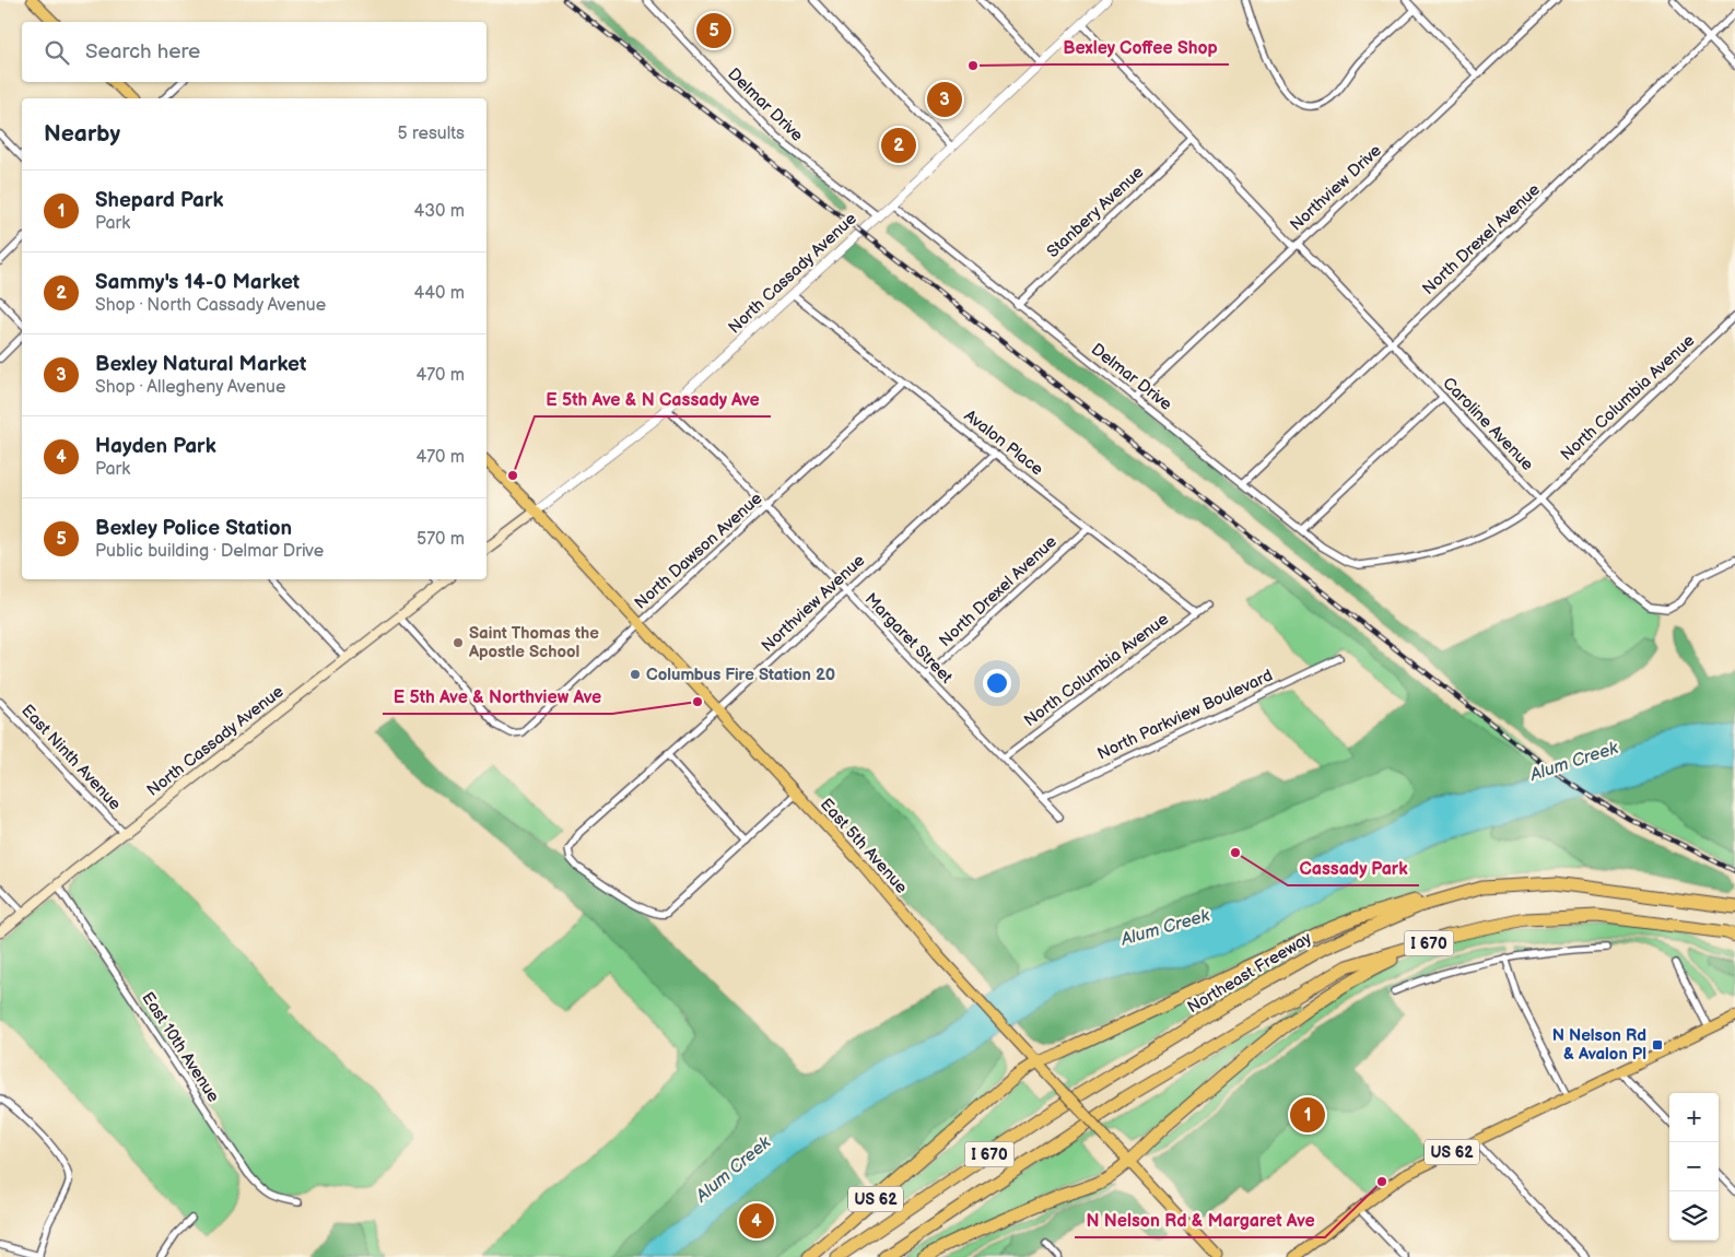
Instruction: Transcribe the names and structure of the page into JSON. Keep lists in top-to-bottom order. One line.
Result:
{"streets":{"highway":["I 670","Northeast Freeway","US 62"],"main road":["North Cassady Avenue","East 5th Avenue"],"street":["Delmar Drive","Northview Drive","Stanbery Avenue","North Drexel Avenue","North Columbia Avenue","Caroline Avenue","Avalon Place","North Dawson Avenue","Northview Avenue","Margaret Street","North Parkview Boulevard","East Ninth Avenue","East 10th Avenue"]},"crossings":[["Delmar Drive","Northview Drive"],["Delmar Drive","Stanbery Avenue"],["Delmar Drive","North Drexel Avenue"],["Delmar Drive","North Cassady Avenue"],["Delmar Drive","North Columbia Avenue"],["Northview Drive","Caroline Avenue"],["Stanbery Avenue","Caroline Avenue"],["North Drexel Avenue","Caroline Avenue"],["North Drexel Avenue","Avalon Place"],["North Drexel Avenue","Margaret Street"],["North Cassady Avenue","Caroline Avenue"],["North Cassady Avenue","Avalon Place"],["North Cassady Avenue","North Dawson Avenue"],["North Cassady Avenue","Margaret Street"],["North Cassady Avenue","East Ninth Avenue"],["North Cassady Avenue","East 5th Avenue"],["North Cassady Avenue","East 10th Avenue"],["North Columbia Avenue","Caroline Avenue"],["North Columbia Avenue","Avalon Place"],["North Columbia Avenue","Margaret Street"],["Avalon Place","North Dawson Avenue"],["Avalon Place","Northview Avenue"],["North Dawson Avenue","Margaret Street"],["North Dawson Avenue","East 5th Avenue"],["Northview Avenue","Margaret Street"],["Northview Avenue","East 5th Avenue"],["Margaret Street","North Parkview Boulevard"],["East 5th Avenue","US 62"]],"water":["Alum Creek"],"places":{"other":["Bexley Coffee Shop","E 5th Ave & N Cassady Ave","Saint Thomas the Apostle School","Columbus Fire Station 20","E 5th Ave & Northview Ave","Cassady Park","N Nelson Rd & Margaret Ave"],"transit":["N Nelson Rd & Avalon Pl"]},"page":{"pins":["5","3","2","1","4"],"search":"Search here","heading":["Nearby","5 results"],"list":[{"mark":"1","name":"Shepard Park","note":"Park","value":"430 m"},{"mark":"2","name":"Sammy's 14-0 Market","note":"Shop · North Cassady Avenue","value":"440 m"},{"mark":"3","name":"Bexley Natural Market","note":"Shop · Allegheny Avenue","value":"470 m"},{"mark":"4","name":"Hayden Park","note":"Park","value":"470 m"},{"mark":"5","name":"Bexley Police Station","note":"Public building · Delmar Drive","value":"570 m"}],"map_buttons":["+","−"]}}
